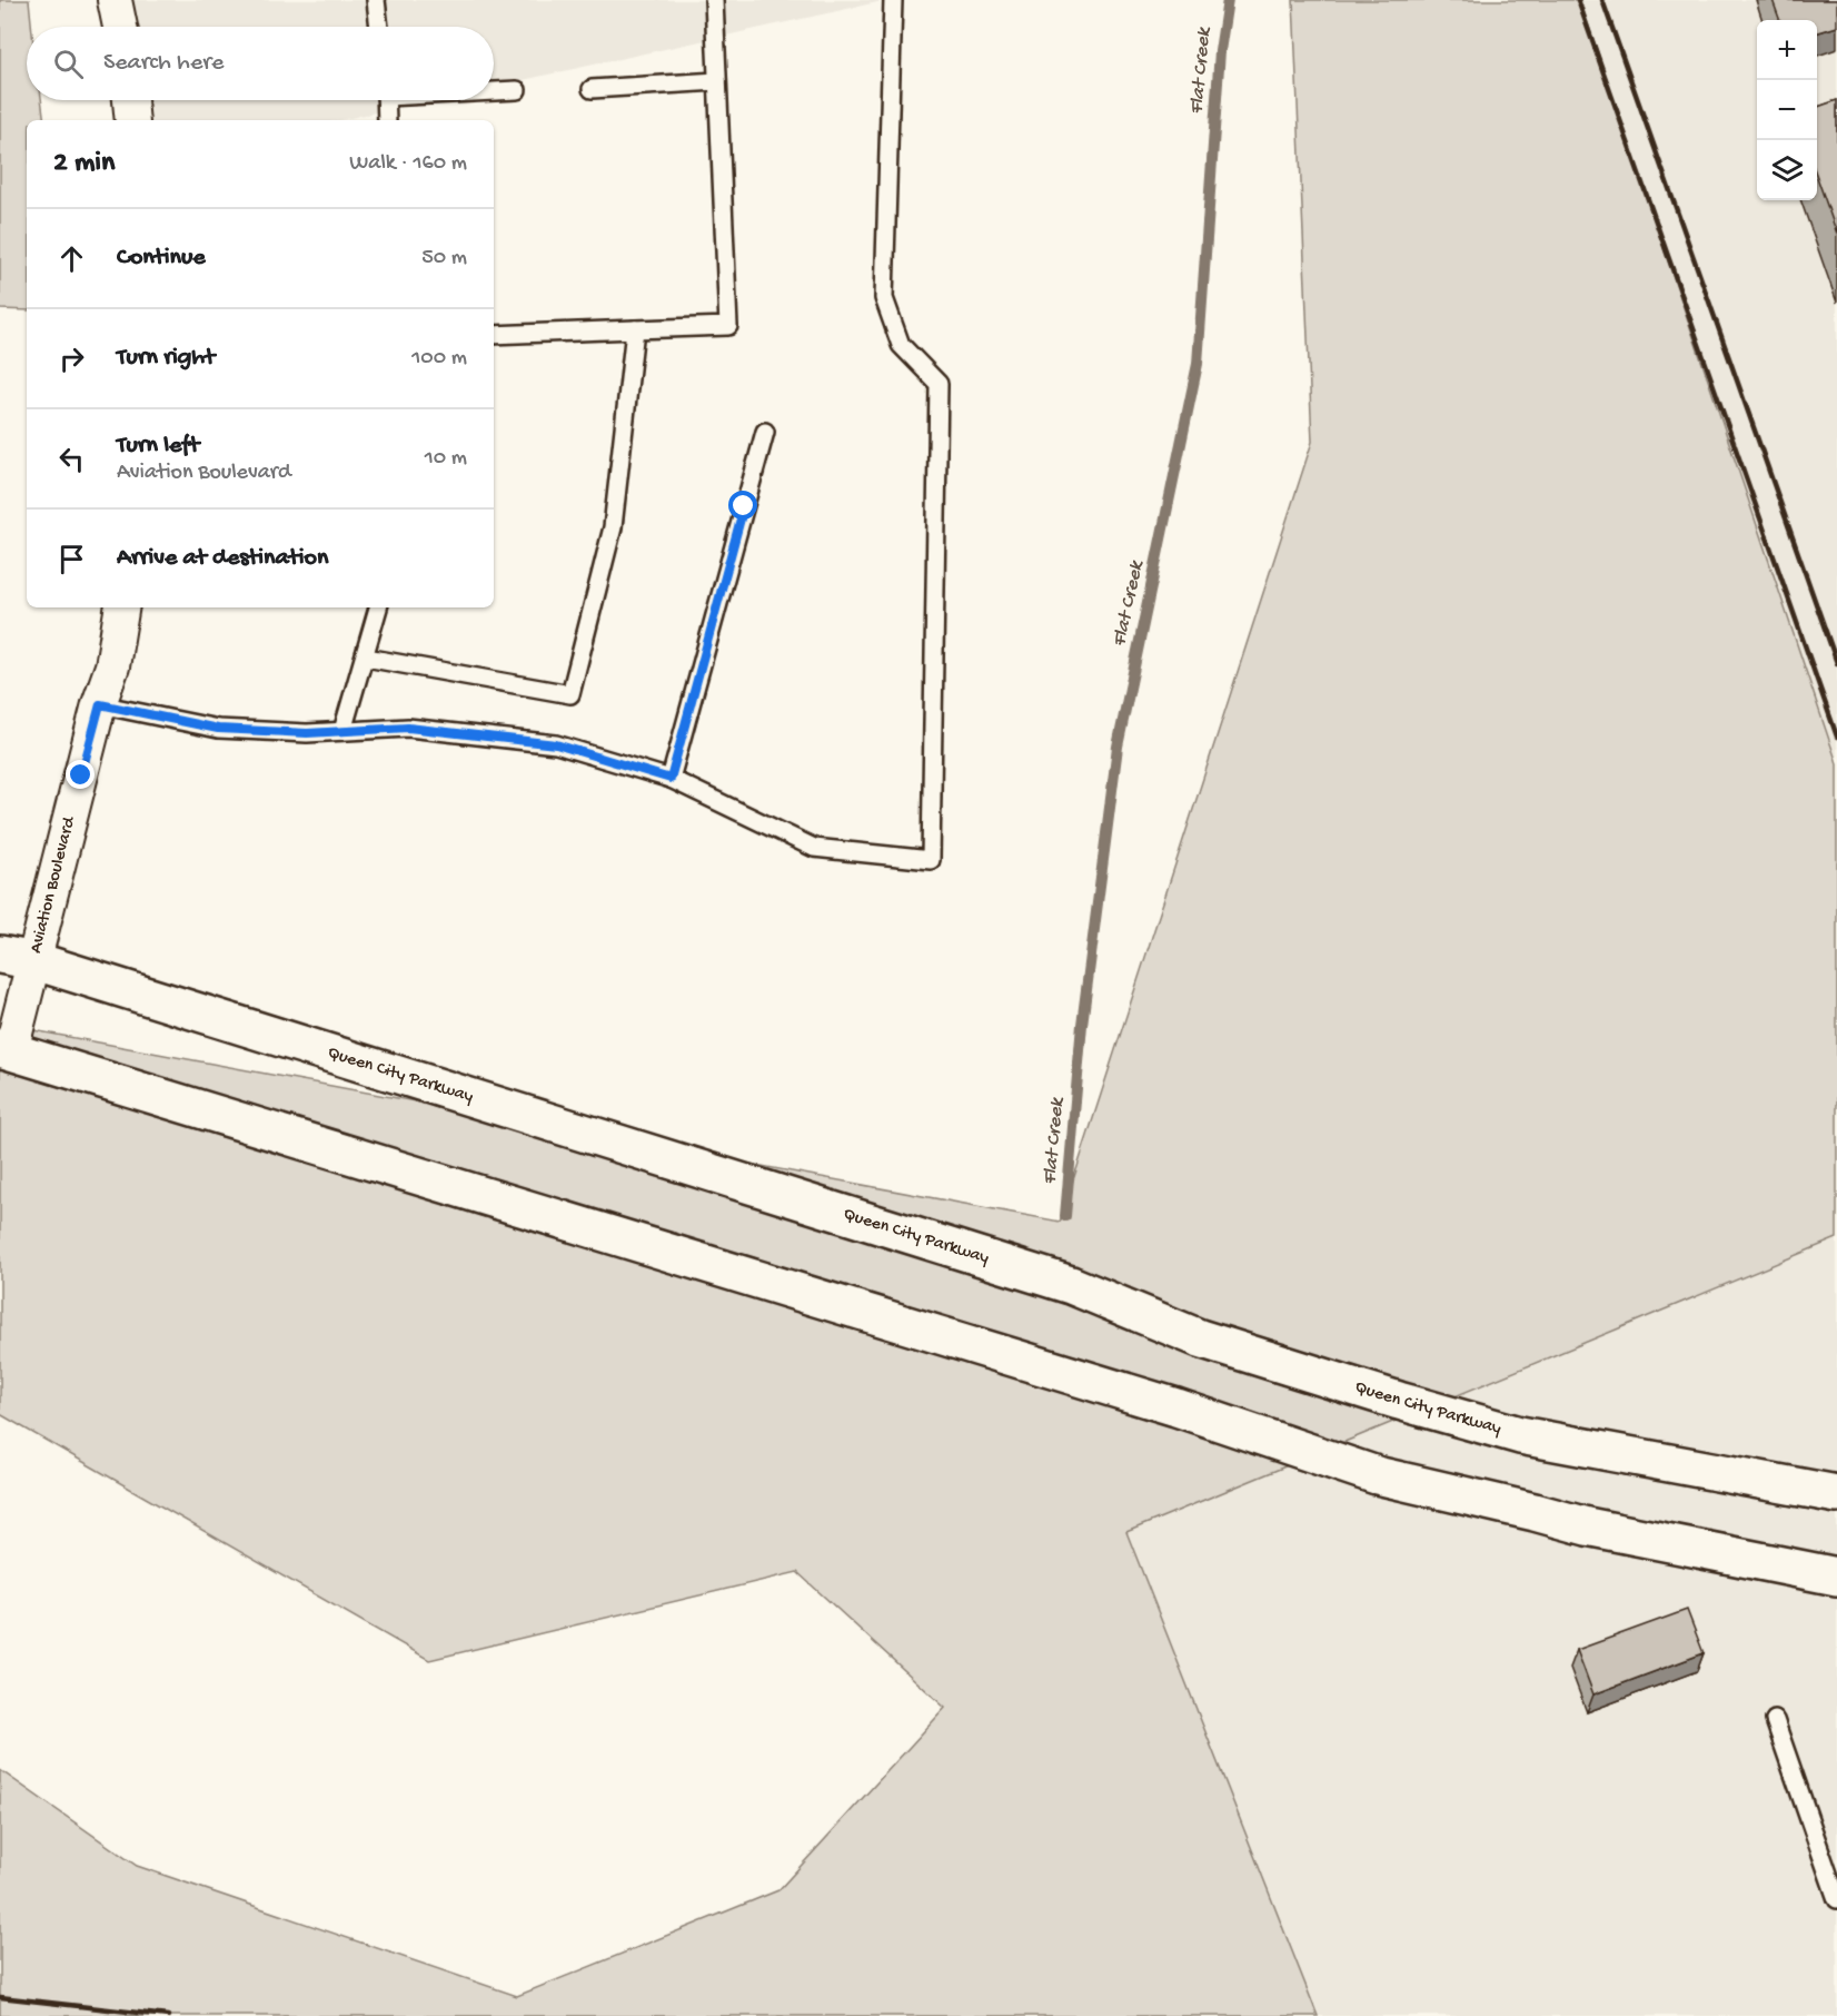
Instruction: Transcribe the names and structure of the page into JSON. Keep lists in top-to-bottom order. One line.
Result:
{"streets":{"main road":["Queen City Parkway"],"street":["Aviation Boulevard"]},"crossings":[["Aviation Boulevard","Queen City Parkway"]],"water":["Flat Creek"],"page":{"map_buttons":["+","−"],"search":"Search here","heading":["2 min","Walk · 160 m"],"list":[["Continue","50 m"],["Turn right","100 m"],["Turn left","Aviation Boulevard","10 m"],"Arrive at destination"]}}
